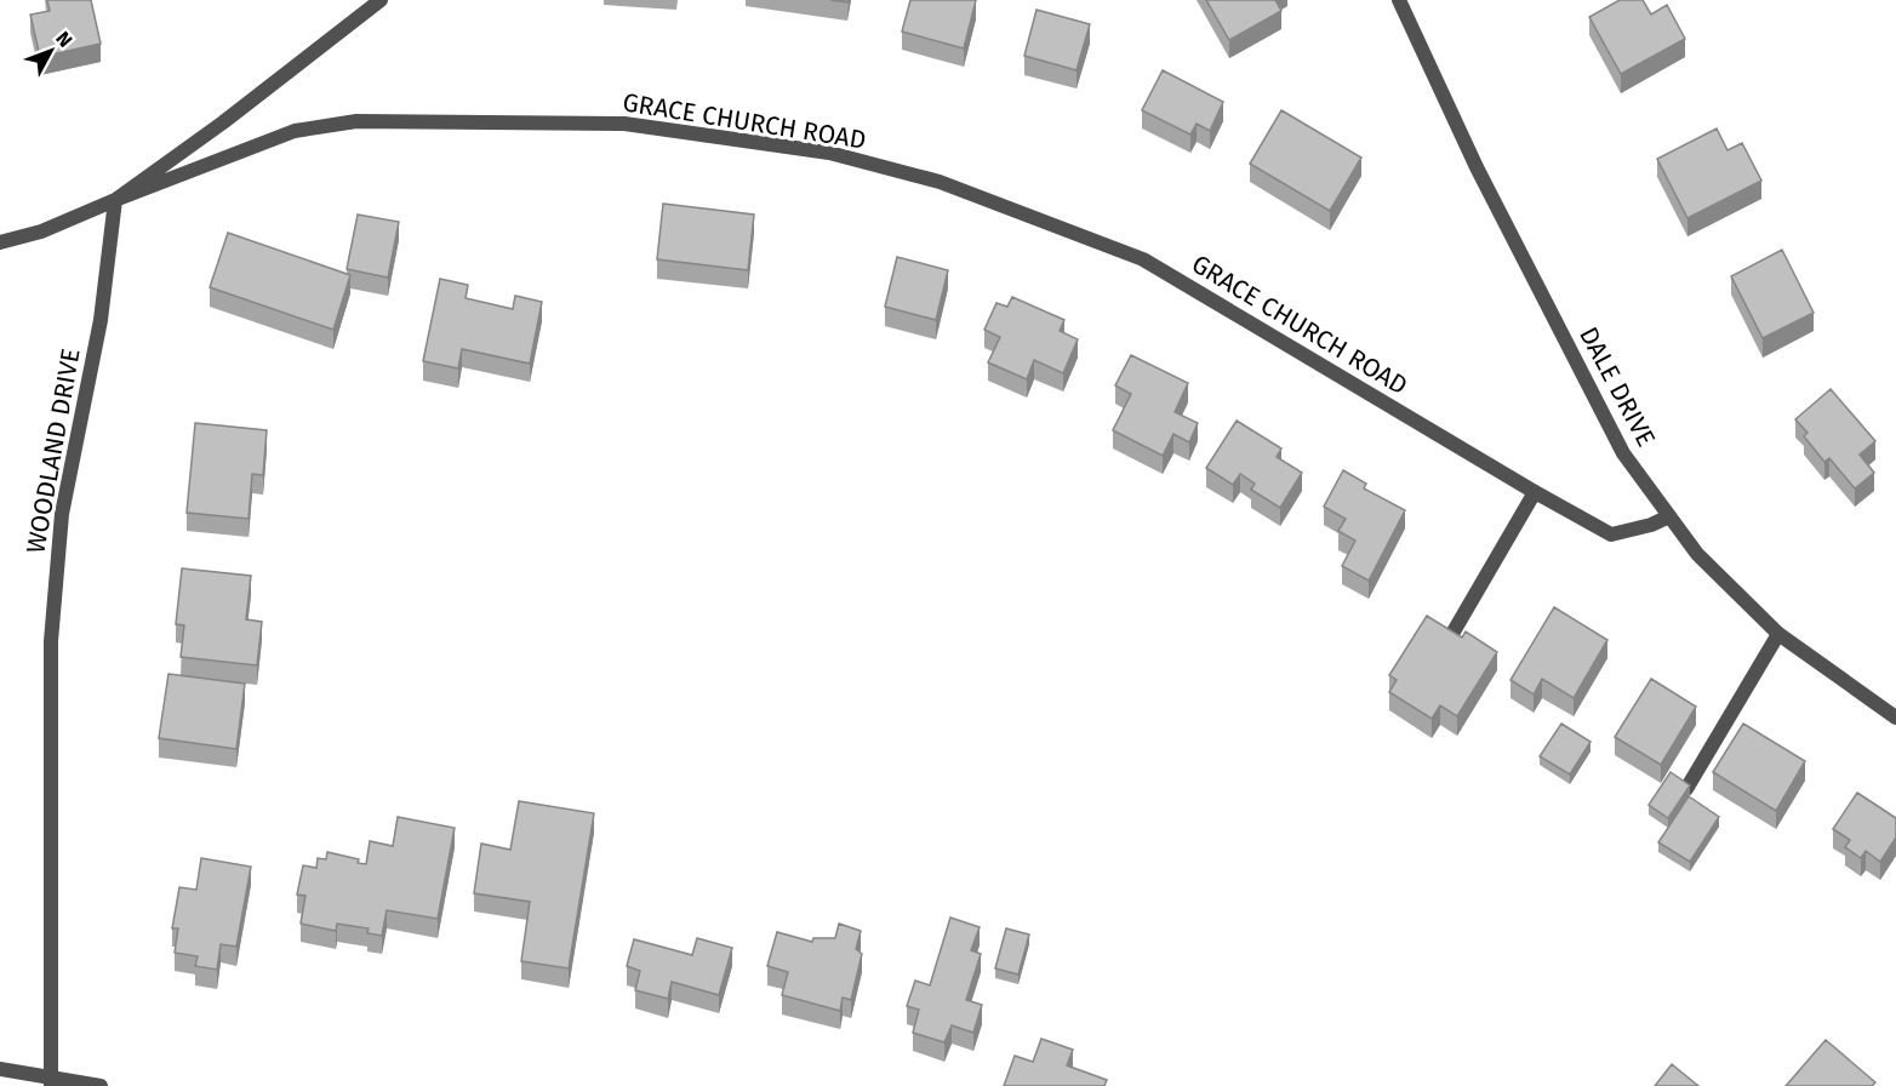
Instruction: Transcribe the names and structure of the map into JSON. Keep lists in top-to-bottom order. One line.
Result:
{"streets":{"street":["GRACE CHURCH ROAD","DALE DRIVE","WOODLAND DRIVE"]},"crossings":[["GRACE CHURCH ROAD","DALE DRIVE"],["GRACE CHURCH ROAD","WOODLAND DRIVE"]],"north":"top right"}
